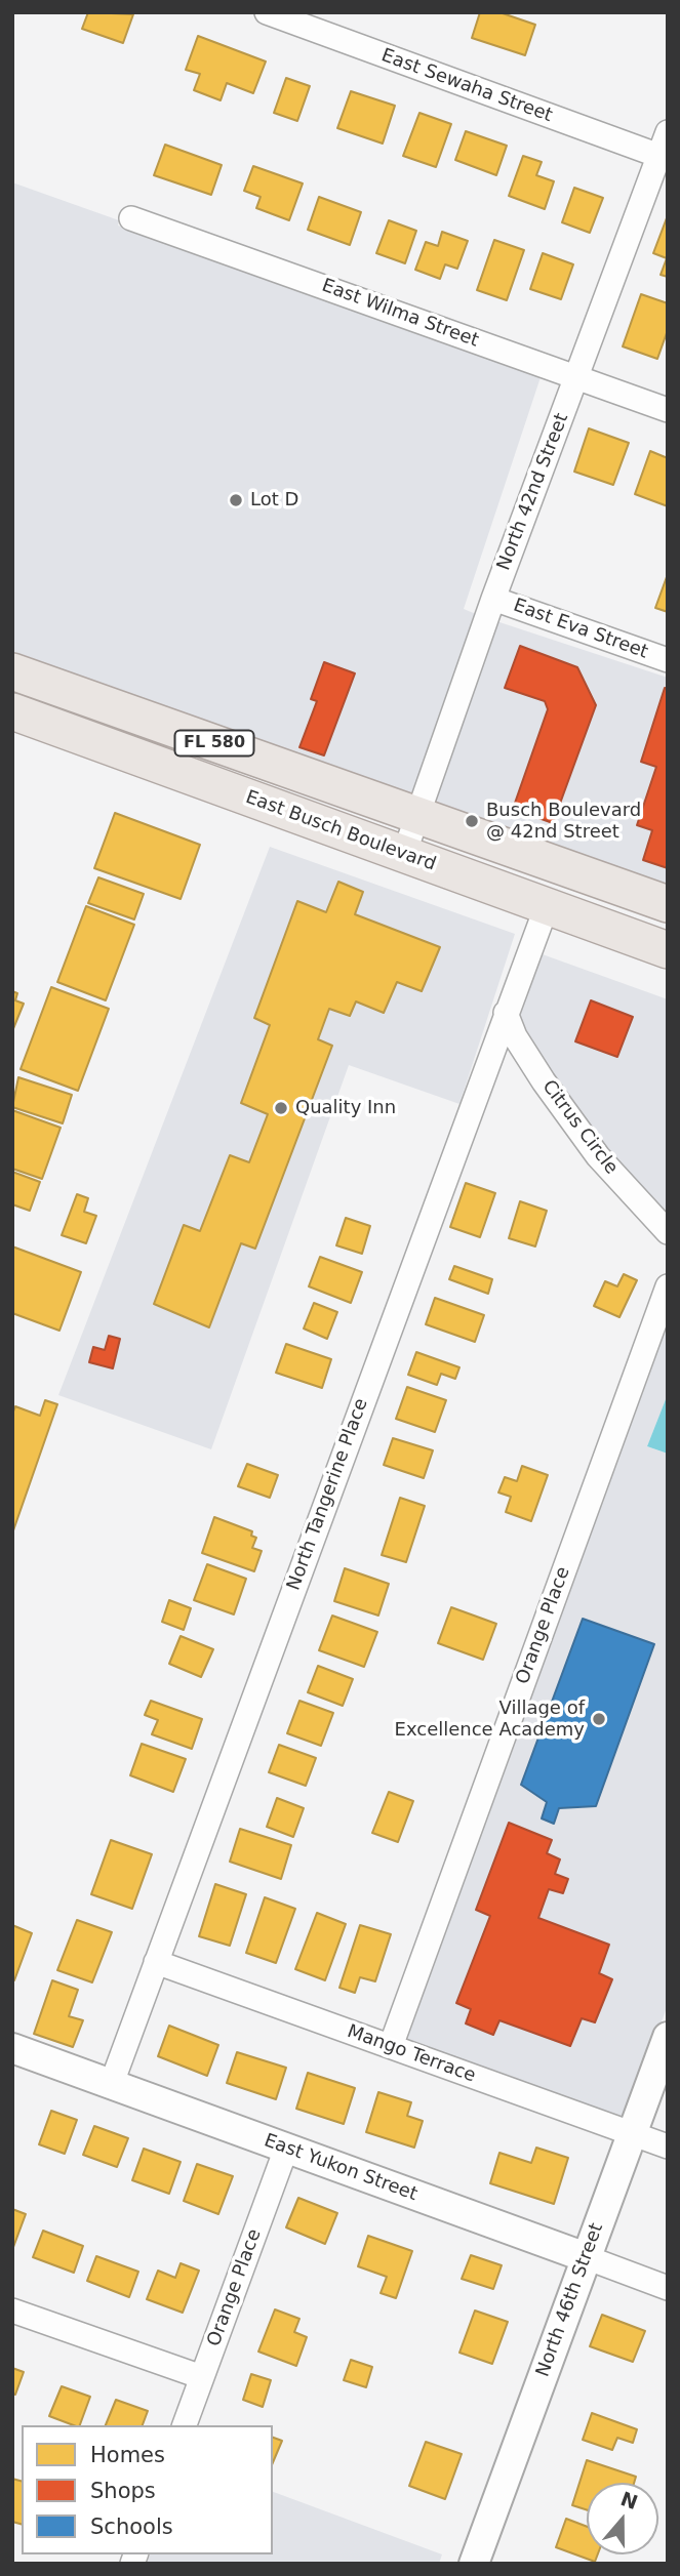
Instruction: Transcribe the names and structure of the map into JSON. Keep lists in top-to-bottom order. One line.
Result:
{"streets":{"main road":["FL 580","East Busch Boulevard"],"street":["East Sewaha Street","East Wilma Street","North 42nd Street","East Eva Street","Citrus Circle","North Tangerine Place","Orange Place","Mango Terrace","East Yukon Street","North 46th Street"]},"crossings":[["East Sewaha Street","North 42nd Street"],["East Wilma Street","North 42nd Street"],["North 42nd Street","East Eva Street"],["North 42nd Street","FL 580"],["North 42nd Street","East Busch Boulevard"],["East Busch Boulevard","North Tangerine Place"],["Citrus Circle","North Tangerine Place"],["North Tangerine Place","Mango Terrace"],["North Tangerine Place","East Yukon Street"],["Orange Place","Mango Terrace"],["Orange Place","East Yukon Street"],["Mango Terrace","North 46th Street"],["East Yukon Street","North 46th Street"]],"places":["Lot D","Busch Boulevard @ 42nd Street","Quality Inn","Village of Excellence Academy"],"legend":["Homes","Shops","Schools"],"north":"top"}
